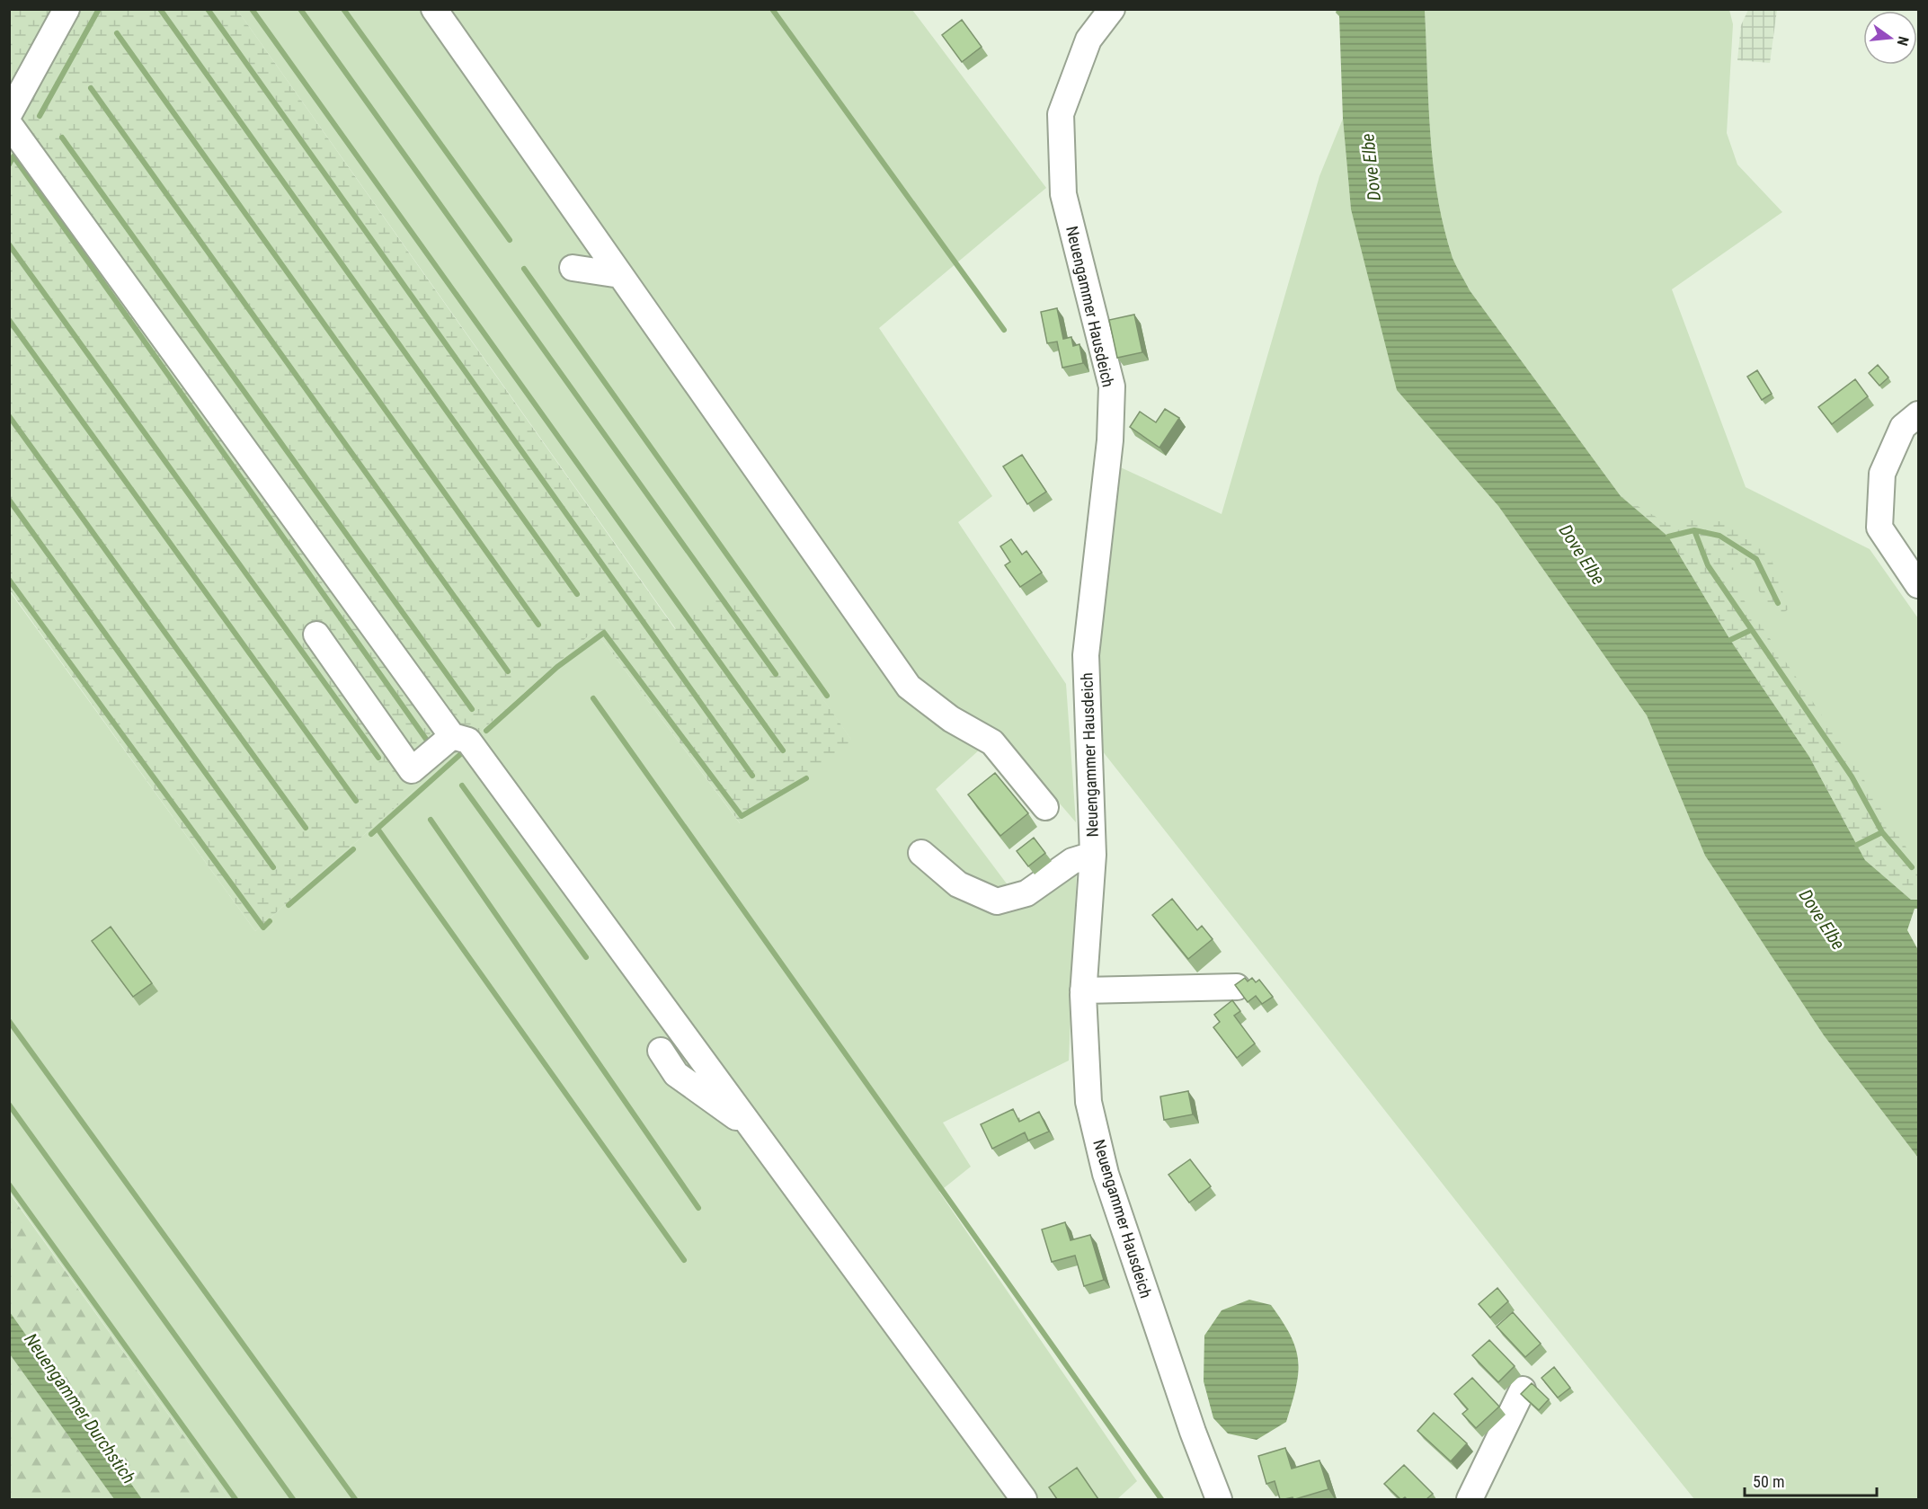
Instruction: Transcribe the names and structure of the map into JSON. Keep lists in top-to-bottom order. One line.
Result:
{"streets":{"street":["Neuengammer Hausdeich"]},"water":["Dove Elbe","Neuengammer Durchstich"],"scale_bar":"50 m","north":"right"}
